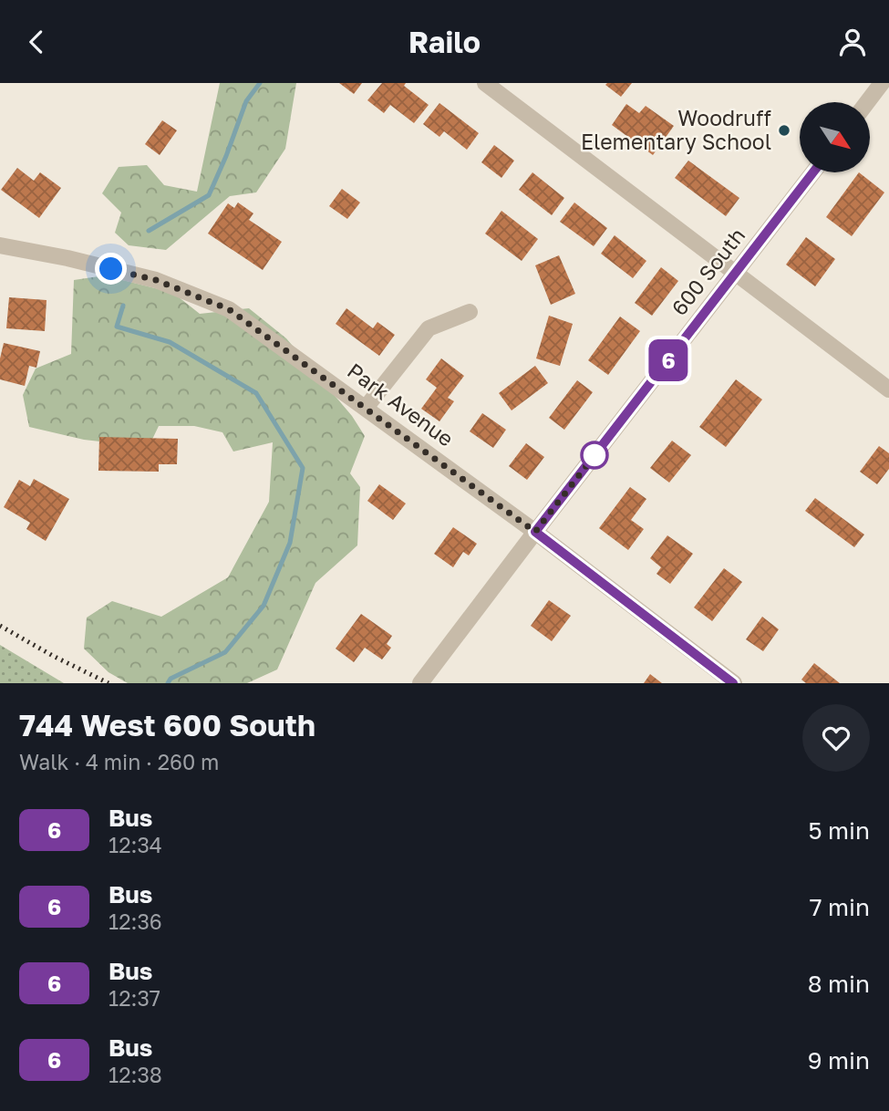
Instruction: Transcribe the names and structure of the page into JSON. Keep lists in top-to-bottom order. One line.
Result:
{"streets":{"street":["600 South","Park Avenue"]},"crossings":[["600 South","Park Avenue"]],"places":["Woodruff Elementary School"],"lines":["bus line 6"],"north":"bottom right","page":{"header":"Railo","on_map":"6","heading":["744 West 600 South","Walk · 4 min · 260 m"],"list":[{"mark":"6","name":"Bus","note":"12:34","value":"5 min"},{"mark":"6","name":"Bus","note":"12:36","value":"7 min"},{"mark":"6","name":"Bus","note":"12:37","value":"8 min"},{"mark":"6","name":"Bus","note":"12:38","value":"9 min"}]}}
